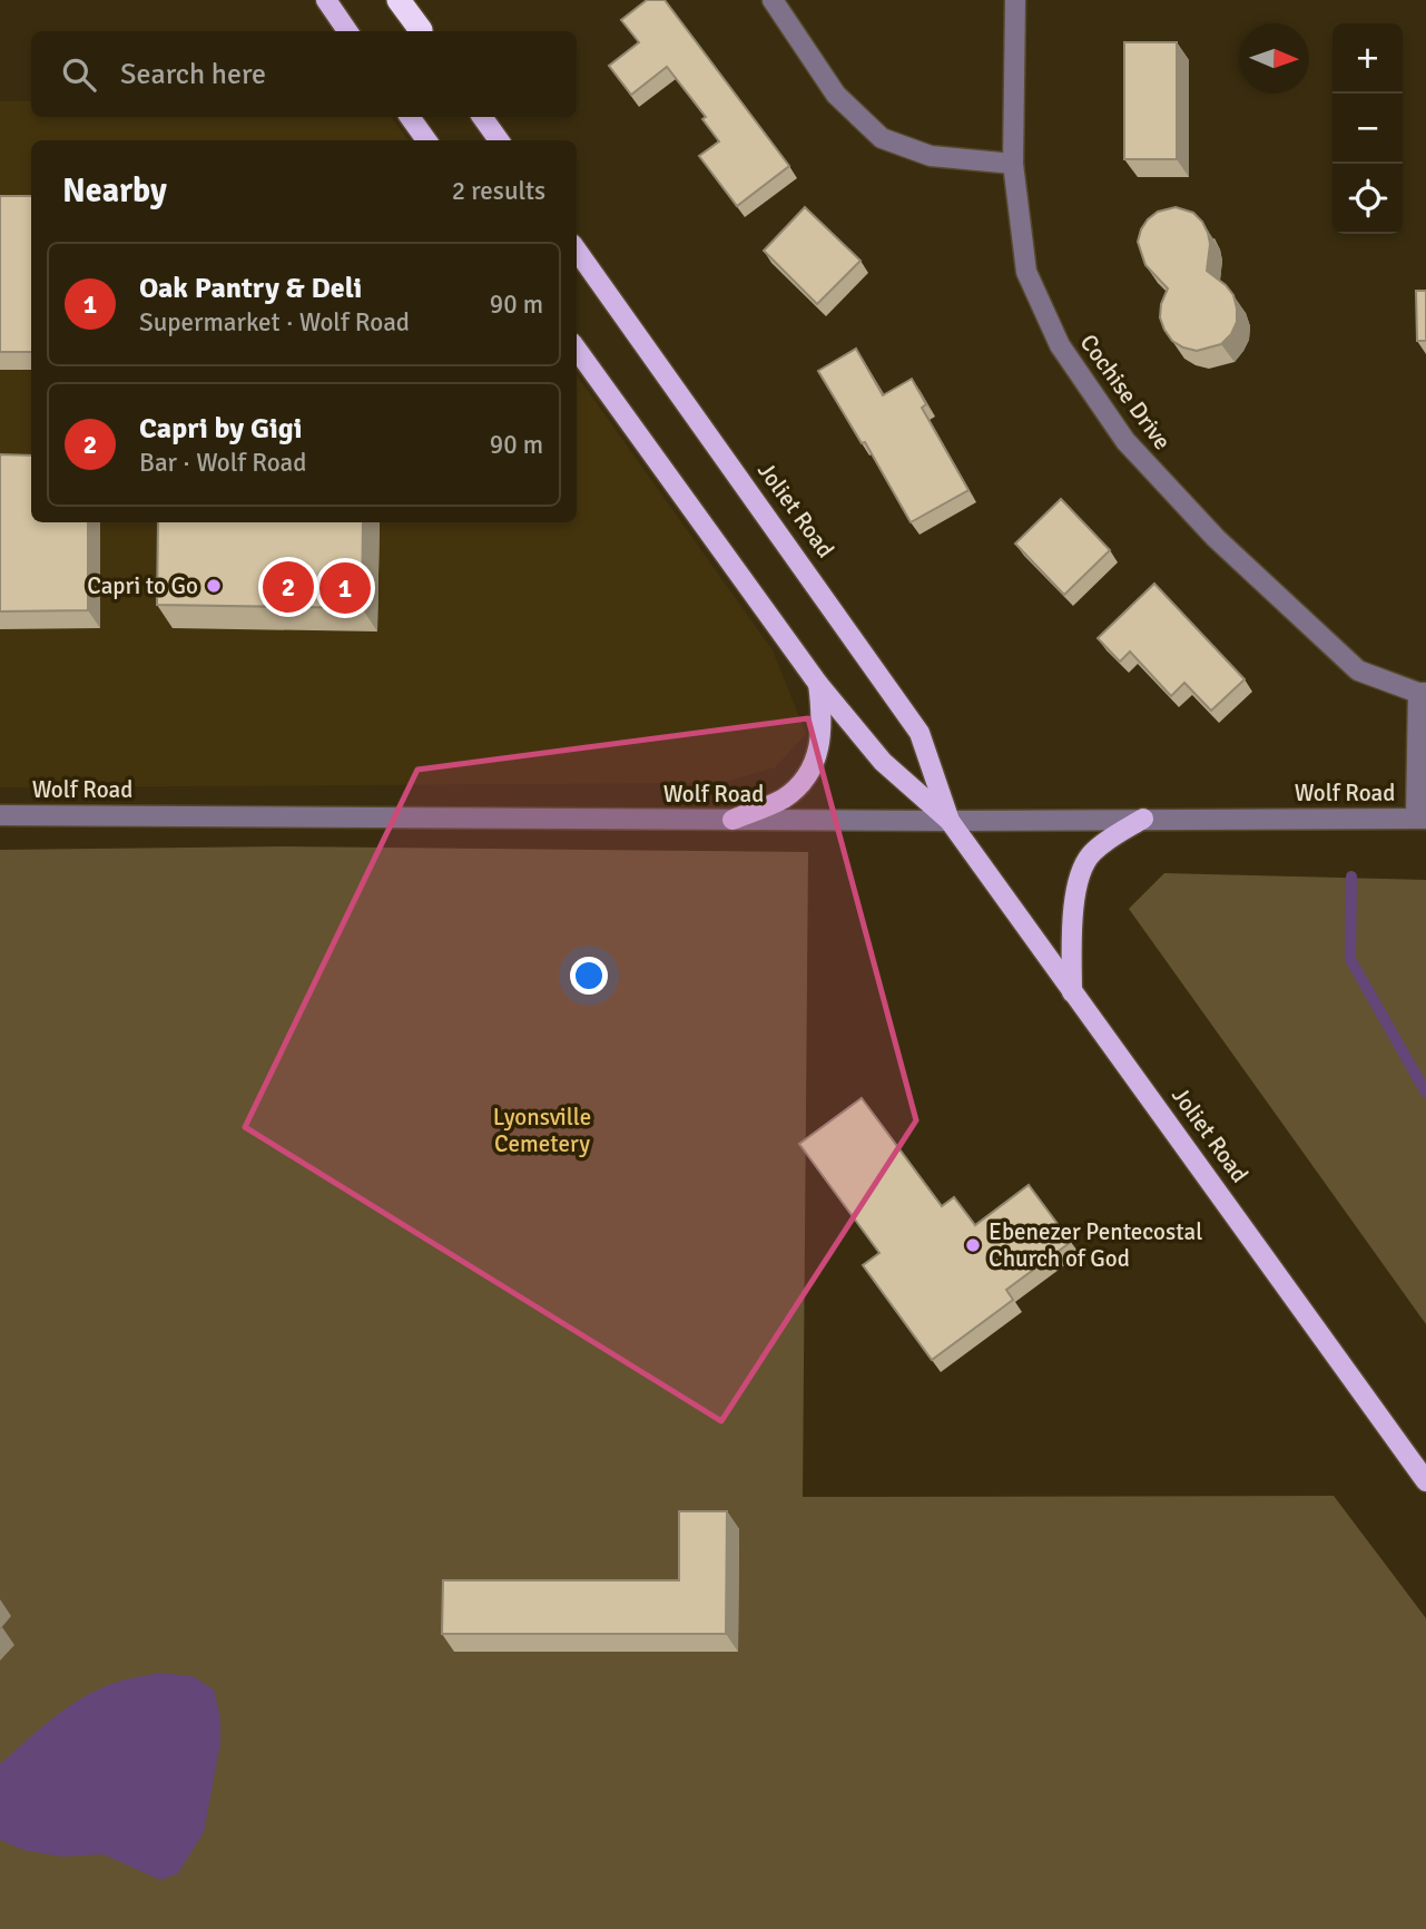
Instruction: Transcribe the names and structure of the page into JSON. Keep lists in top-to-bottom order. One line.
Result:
{"streets":{"main road":["Joliet Road"],"street":["Cochise Drive","Wolf Road"]},"crossings":[["Cochise Drive","Wolf Road"],["Joliet Road","Wolf Road"]],"parks":["Lyonsville Cemetery"],"places":["Capri to Go","Ebenezer Pentecostal Church of God"],"north":"right","page":{"map_buttons":["+","−"],"search":"Search here","heading":["Nearby","2 results"],"list":[{"mark":"1","name":"Oak Pantry & Deli","note":"Supermarket · Wolf Road","value":"90 m"},{"mark":"2","name":"Capri by Gigi","note":"Bar · Wolf Road","value":"90 m"}],"pins":["2","1"]}}
